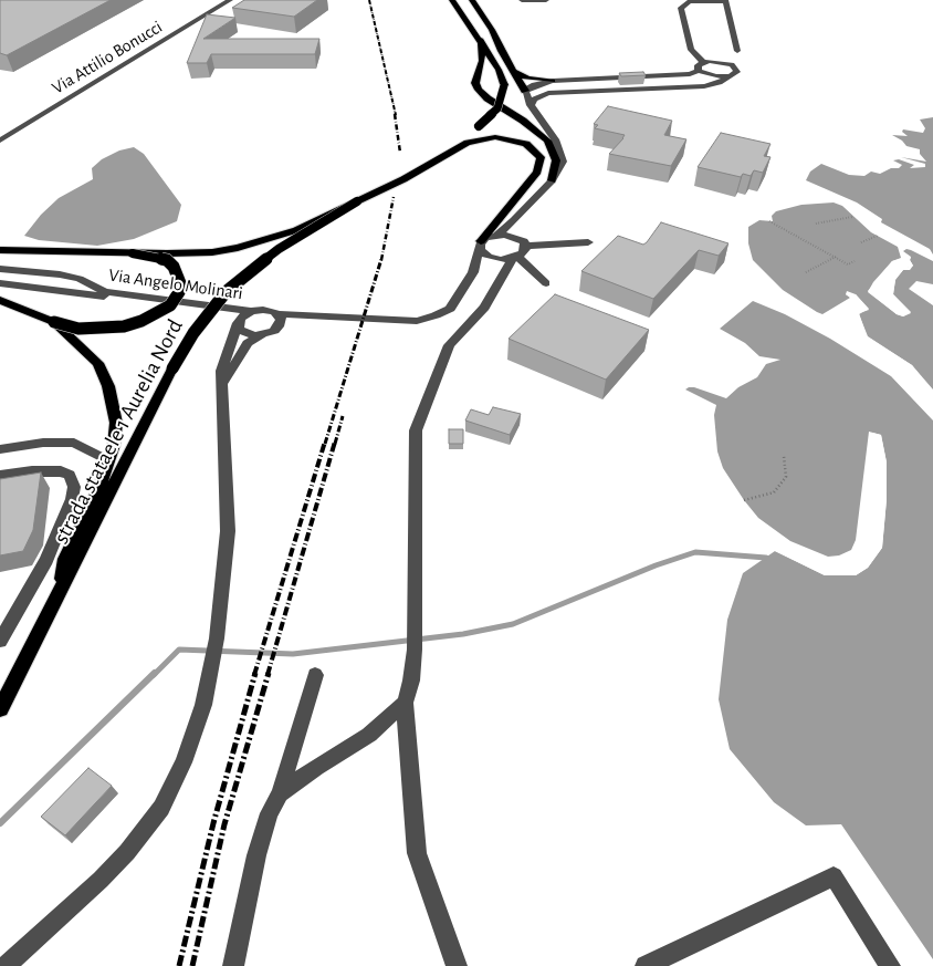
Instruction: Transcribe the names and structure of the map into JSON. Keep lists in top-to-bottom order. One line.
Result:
{"streets":{"main road":["strada stataele 1 Aurelia Nord"],"street":["Via Attilio Bonucci","Via Angelo Molinari"]}}
